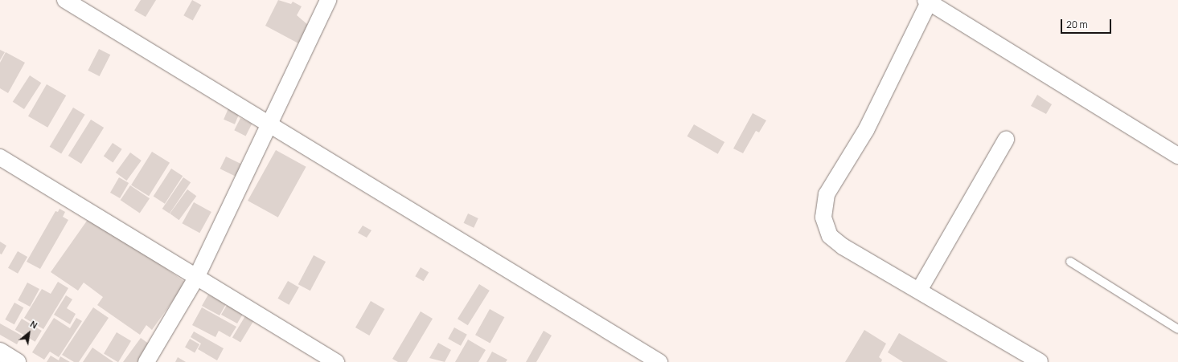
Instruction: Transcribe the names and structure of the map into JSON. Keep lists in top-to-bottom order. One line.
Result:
{"scale_bar":"20 m","north":"top right"}
